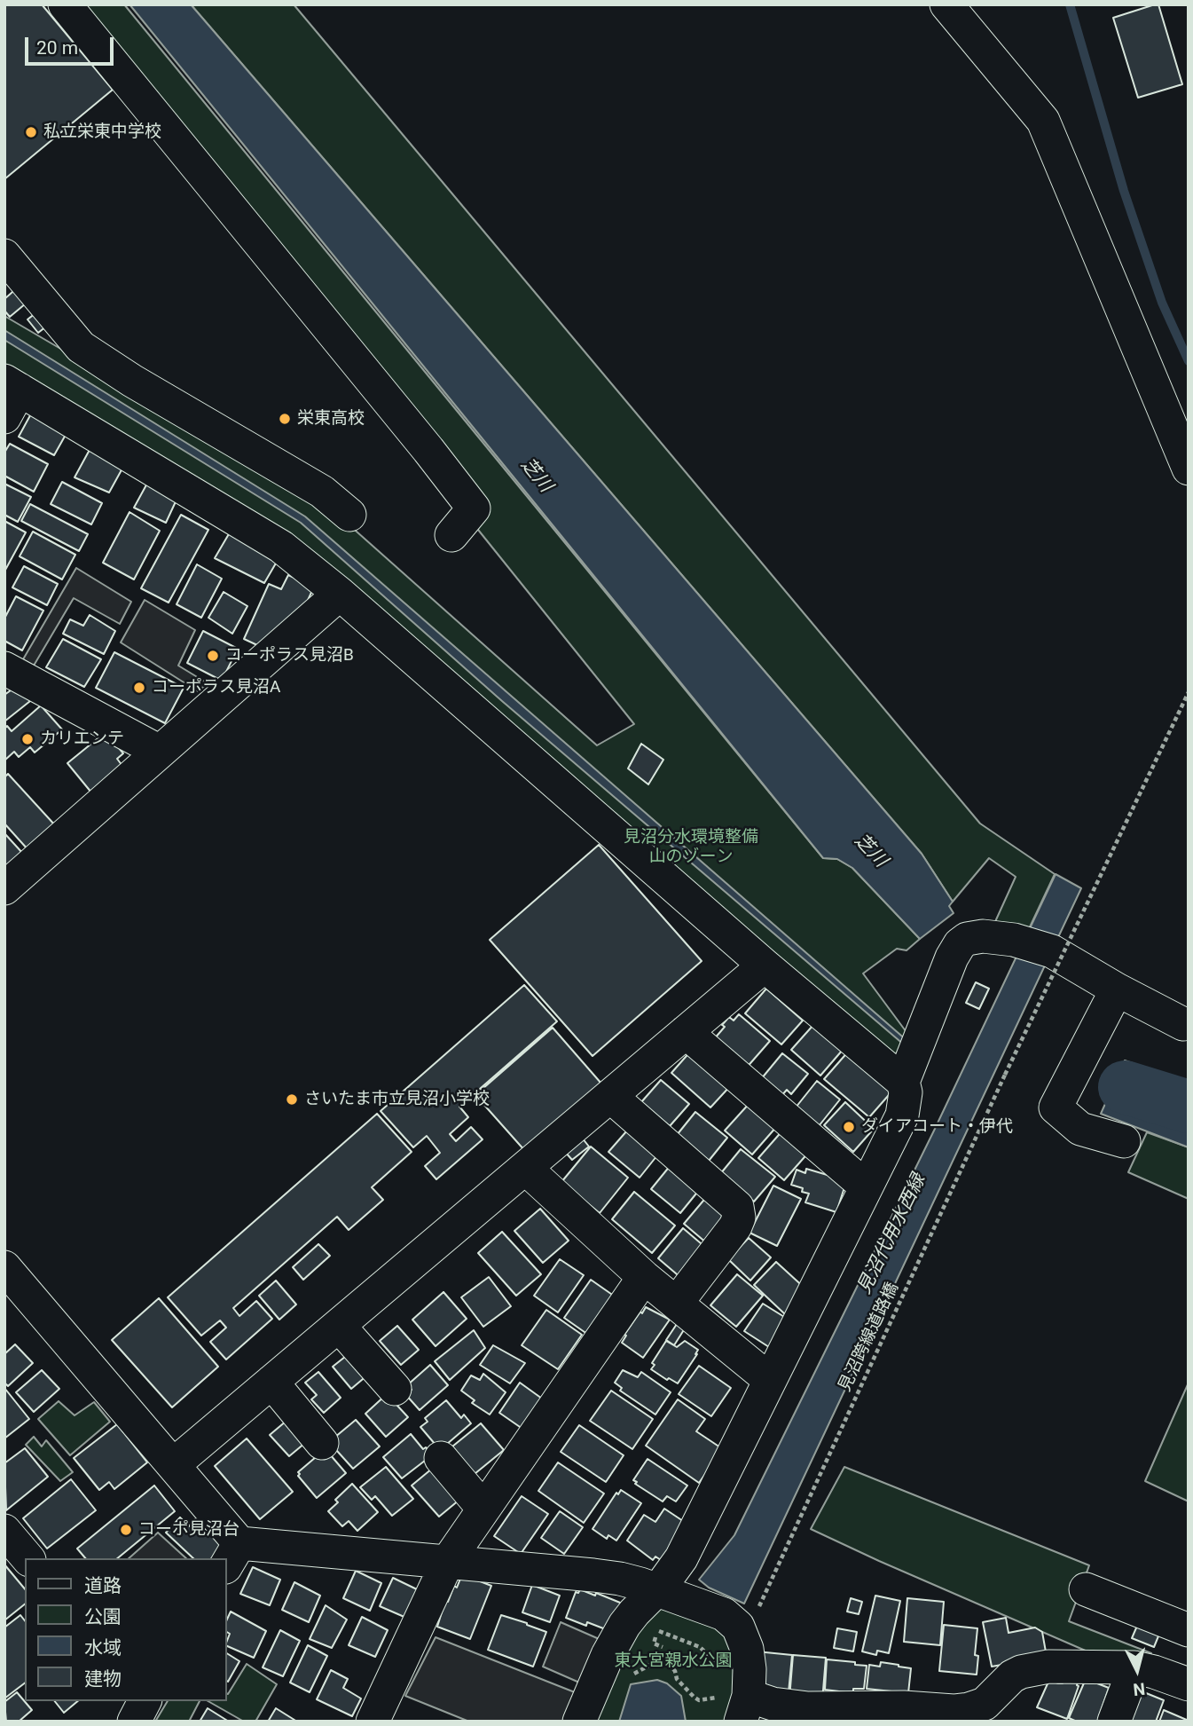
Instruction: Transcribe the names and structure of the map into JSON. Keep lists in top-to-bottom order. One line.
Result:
{"streets":{"path":["見沼跨線道路橋"]},"water":["芝川","見沼代用水西緑"],"parks":["見沼分水環境整備 山のゾーン","東大宮親水公園"],"places":["私立栄東中学校","栄東高校","コーポラス見沼B","コーポラス見沼A","カリエンテ","さいたま市立見沼小学校","ダイアコート・伊代","コーポ見沼台"],"legend":["道路","公園","水域","建物"],"scale_bar":"20 m","north":"bottom"}
